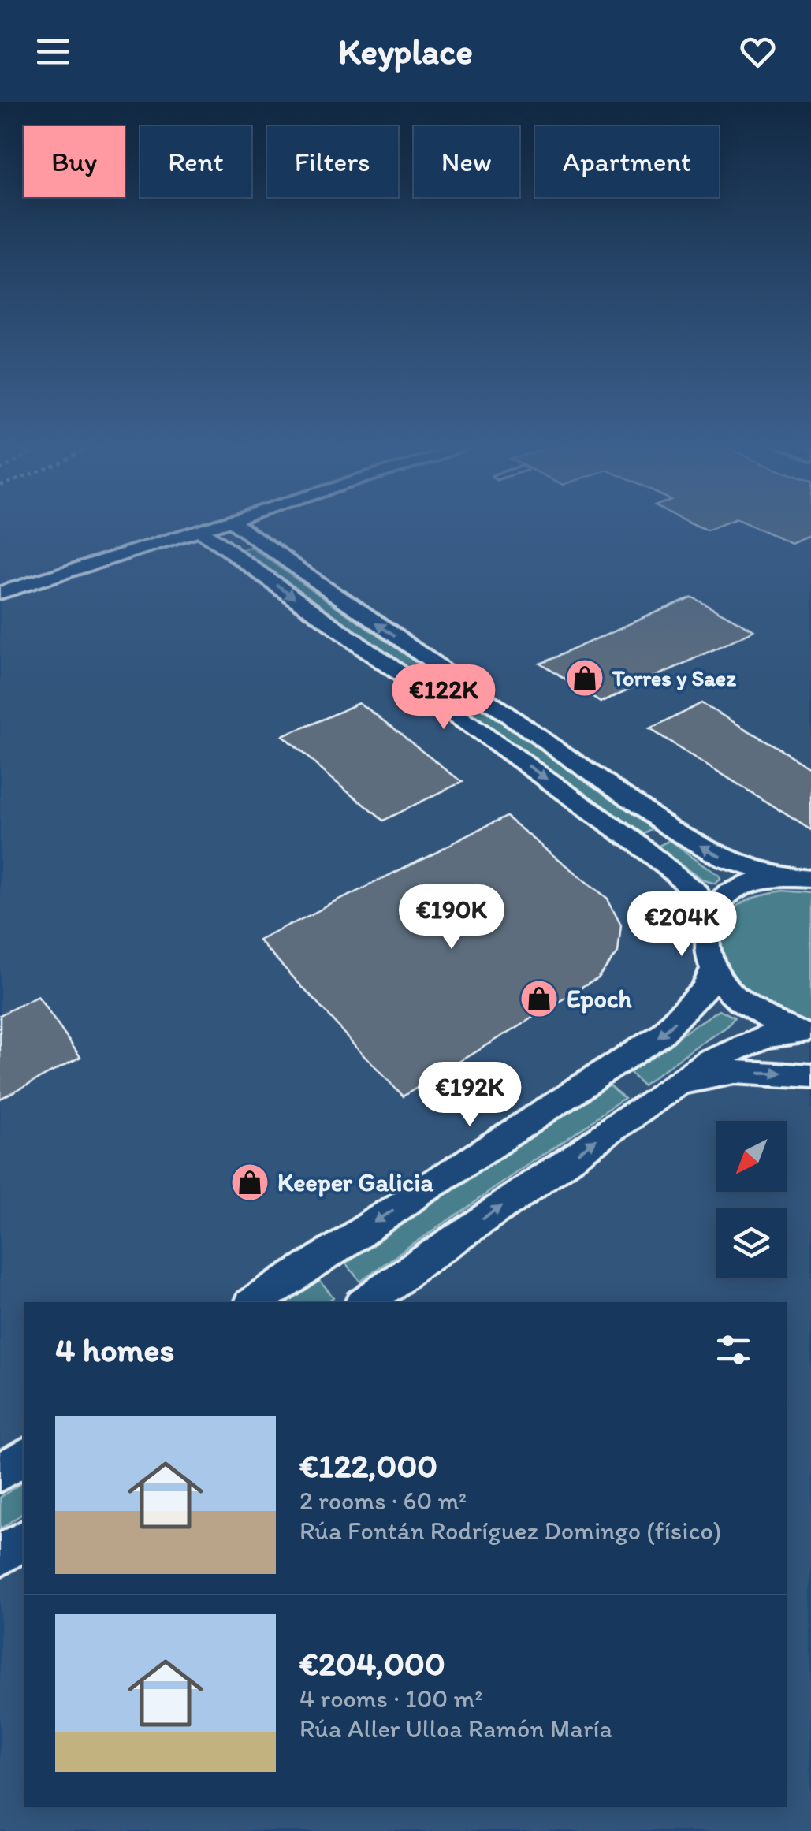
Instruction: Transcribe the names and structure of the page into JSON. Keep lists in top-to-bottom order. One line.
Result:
{"places":{"shop":["Torres y Saez","Epoch","Keeper Galicia"]},"north":"bottom left","page":{"header":"Keyplace","chip":["Buy","Rent","Filters","New","Apartment"],"price":["€122K","€190K","€204K","€192K"],"heading":"4 homes","list":[{"name":"€122,000","note":"2 rooms · 60 m² · Rúa Fontán Rodríguez Domingo (físico)"},{"name":"€204,000","note":"4 rooms · 100 m² · Rúa Aller Ulloa Ramón María"}]}}
